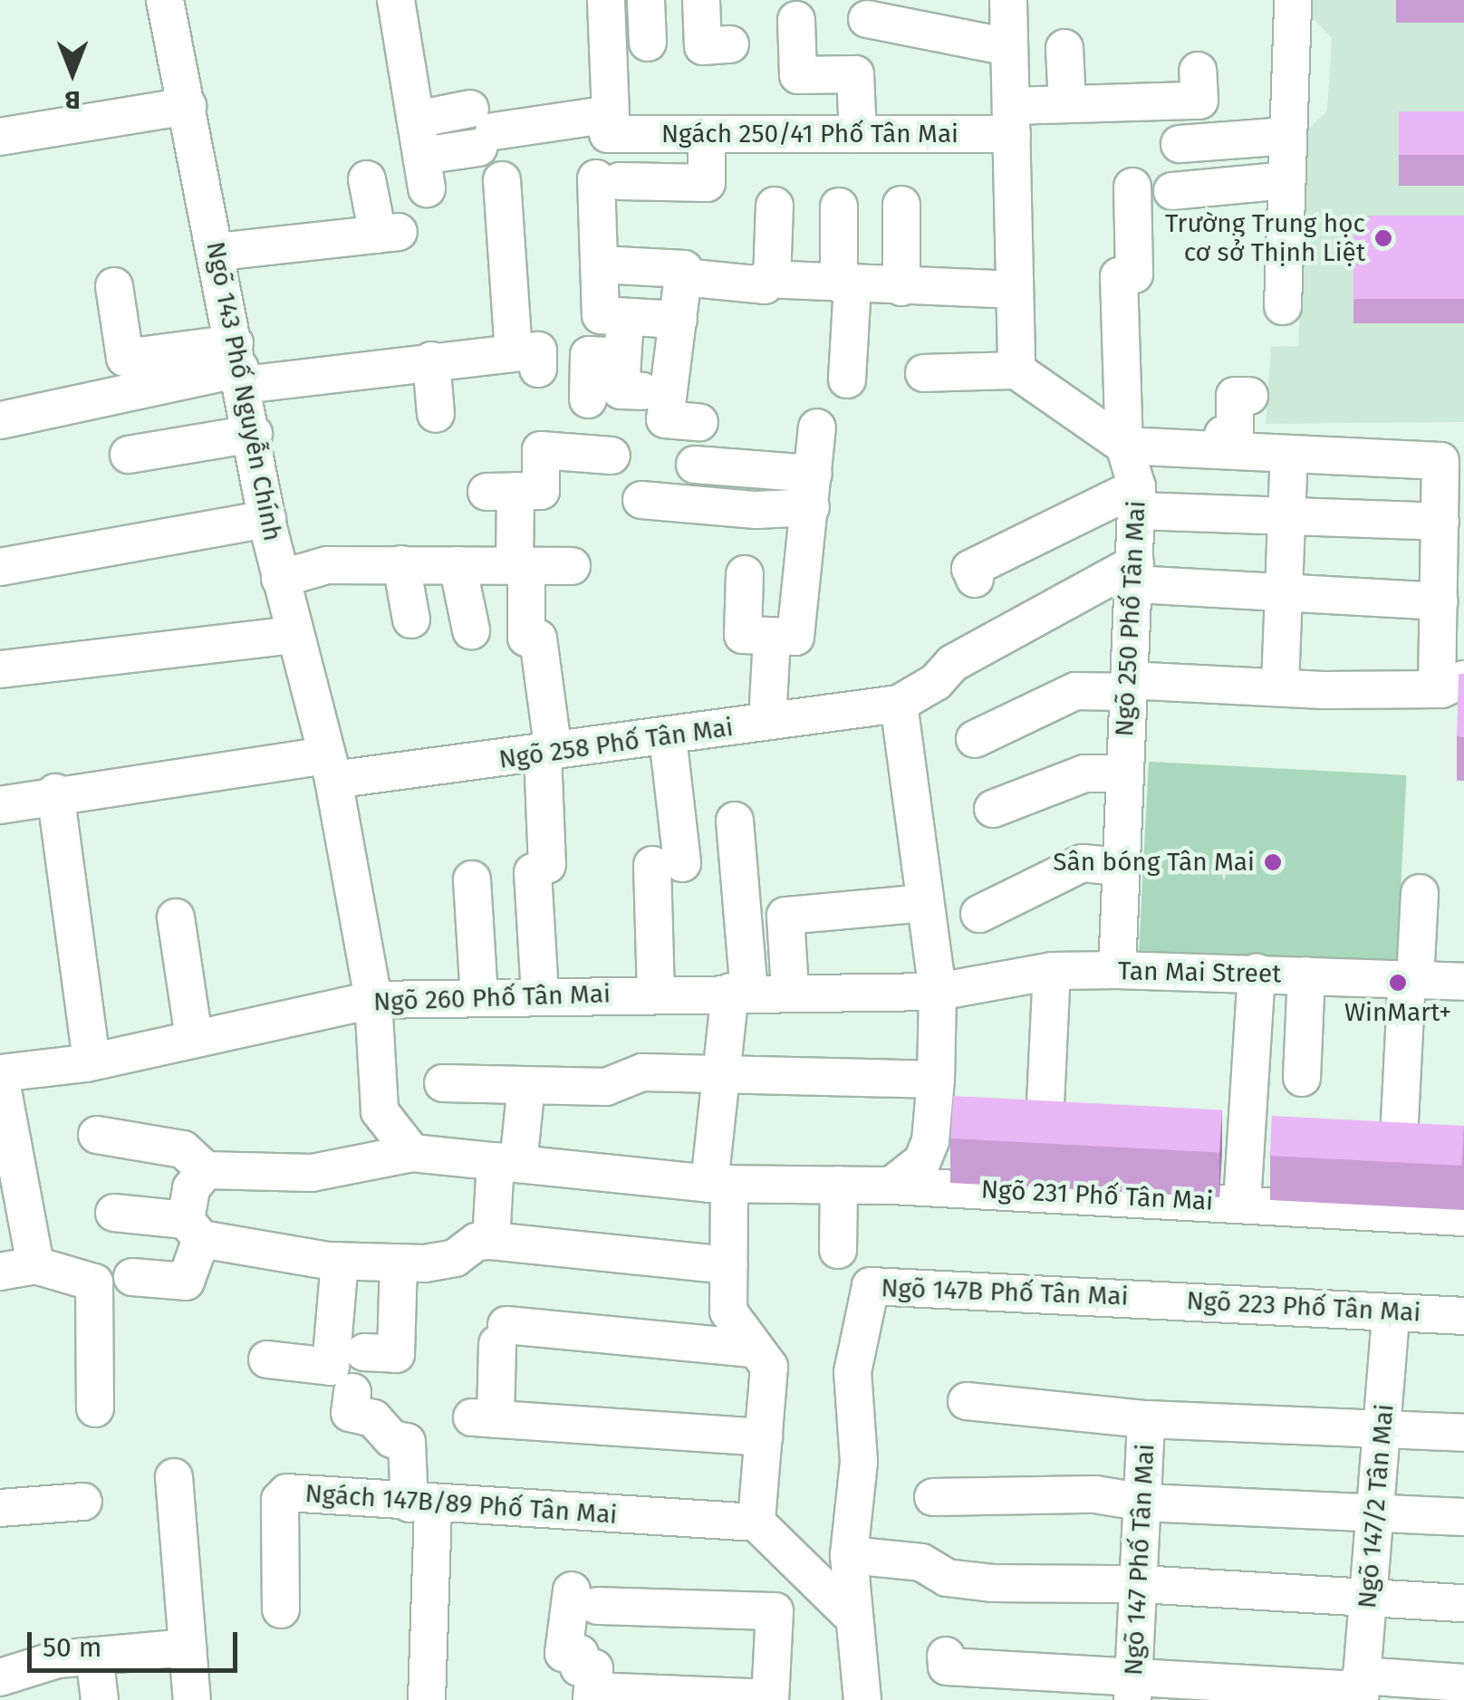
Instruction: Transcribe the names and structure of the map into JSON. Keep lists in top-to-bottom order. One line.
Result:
{"streets":{"street":["Ngách 250/41 Phố Tân Mai","Ngõ 143 Phố Nguyễn Chính","Ngõ 250 Phố Tân Mai","Ngõ 258 Phố Tân Mai","Tan Mai Street","Ngõ 260 Phố Tân Mai","Ngõ 231 Phố Tân Mai","Ngõ 147B Phố Tân Mai","Ngõ 223 Phố Tân Mai","Ngách 147B/89 Phố Tân Mai","Ngõ 147/2 Tân Mai","Ngõ 147 Phố Tân Mai"]},"crossings":[["Ngõ 143 Phố Nguyễn Chính","Ngõ 258 Phố Tân Mai"],["Ngõ 143 Phố Nguyễn Chính","Ngõ 260 Phố Tân Mai"],["Ngõ 143 Phố Nguyễn Chính","Ngõ 231 Phố Tân Mai"],["Ngõ 250 Phố Tân Mai","Ngõ 258 Phố Tân Mai"],["Ngõ 250 Phố Tân Mai","Tan Mai Street"],["Tan Mai Street","Ngõ 260 Phố Tân Mai"],["Ngõ 147B Phố Tân Mai","Ngõ 223 Phố Tân Mai"],["Ngõ 223 Phố Tân Mai","Ngõ 147/2 Tân Mai"]],"places":["Trường Trung học cơ sở Thịnh Liệt","Sân bóng Tân Mai","WinMart+"],"scale_bar":"50 m","north":"bottom"}
